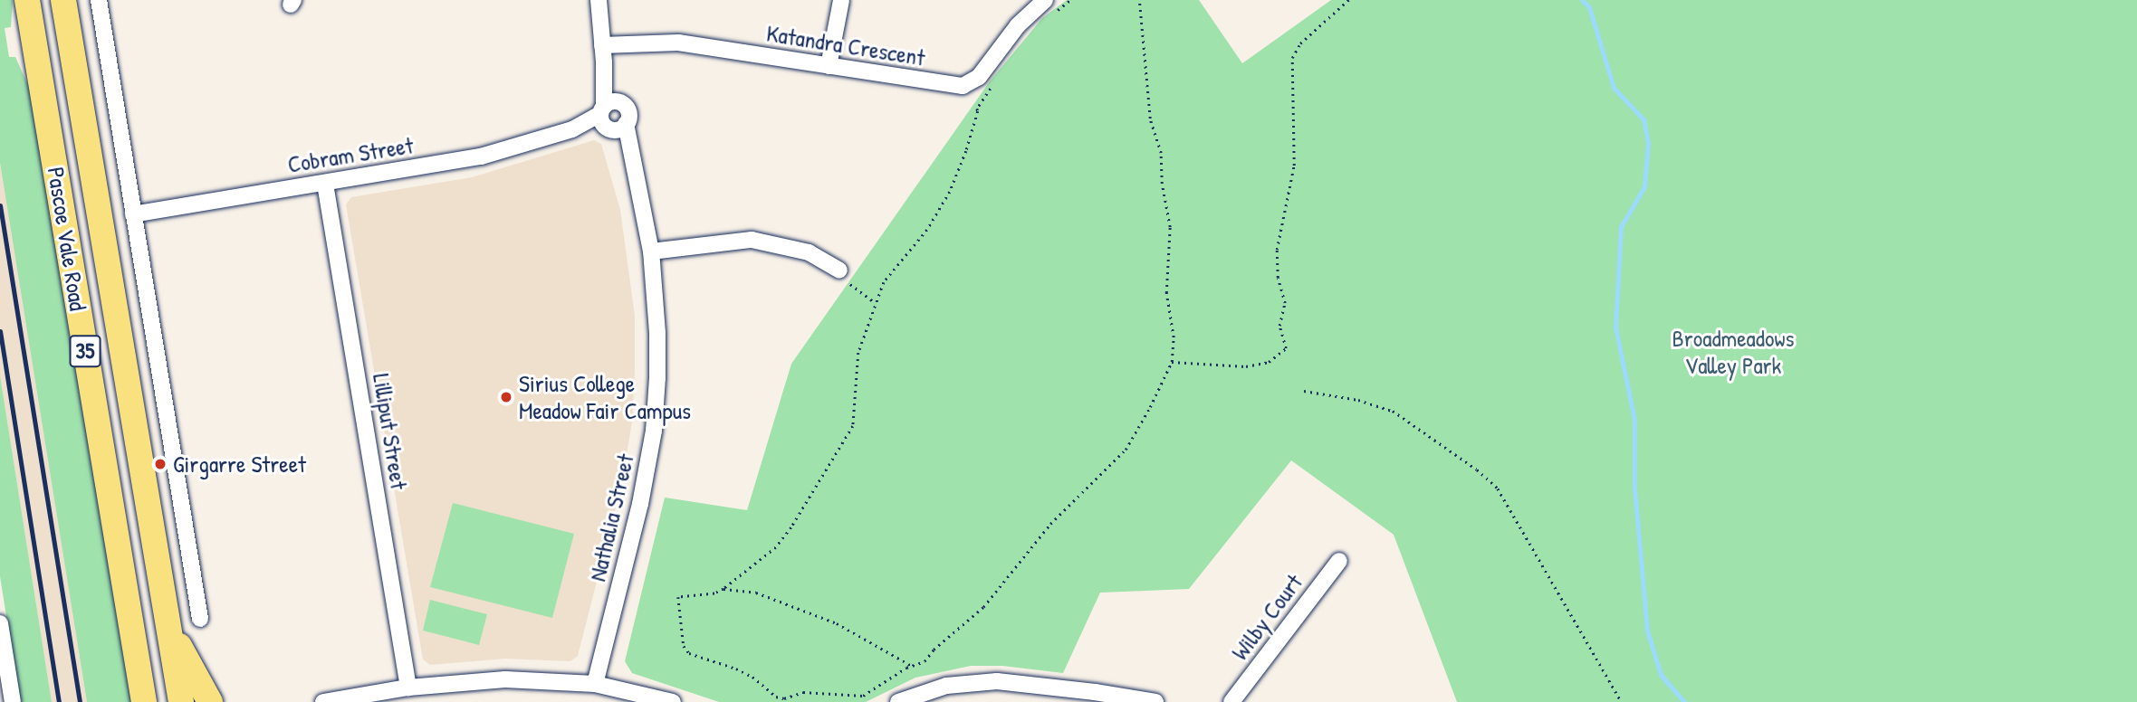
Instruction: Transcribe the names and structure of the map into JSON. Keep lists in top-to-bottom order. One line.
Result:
{"streets":{"main road":["Pascoe Vale Road","35"],"street":["Katandra Crescent","Cobram Street","Lilliput Street","Nathalia Street","Wilby Court"]},"crossings":[["Katandra Crescent","Nathalia Street"],["Cobram Street","Lilliput Street"],["Cobram Street","Nathalia Street"]],"parks":["Broadmeadows Valley Park"],"places":["Sirius College Meadow Fair Campus","Girgarre Street"]}
